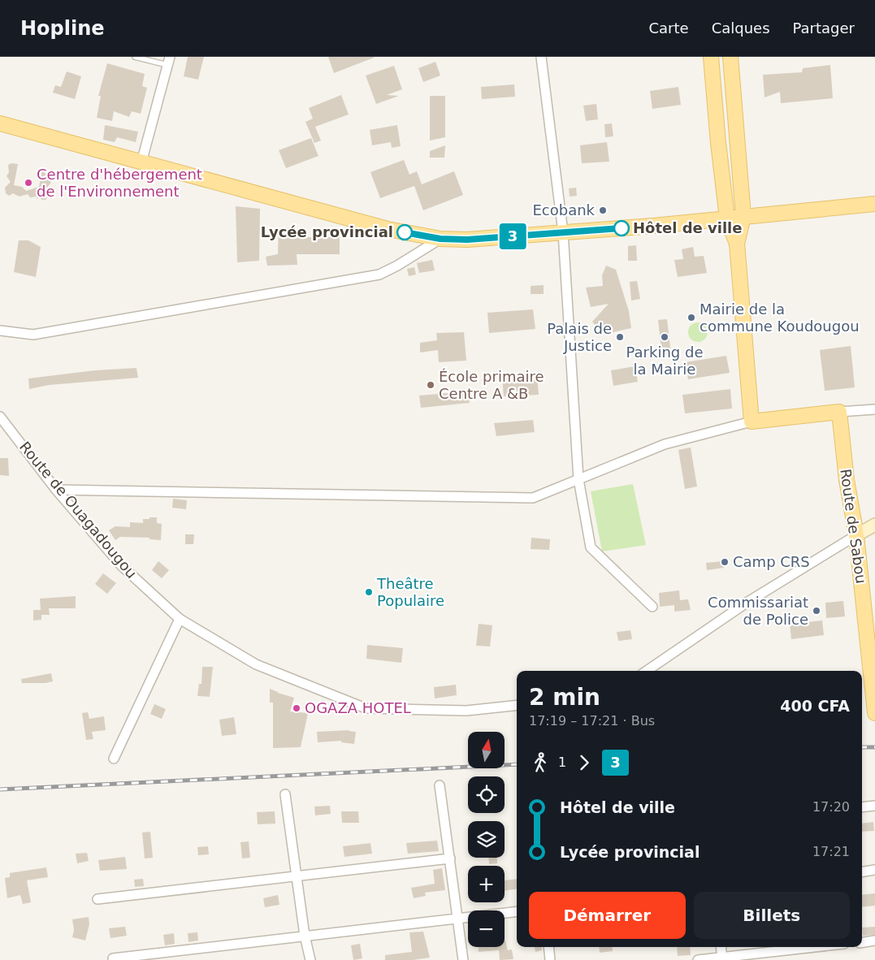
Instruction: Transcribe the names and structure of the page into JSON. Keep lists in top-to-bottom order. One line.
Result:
{"streets":{"main road":["Route de Sabou"],"street":["Route de Ouagadougou"]},"places":["Centre d'hébergement de l'Environnement","Ecobank","Hôtel de ville","Lycée provincial","Mairie de la commune Koudougou","Palais de Justice","Parking de la Mairie","École primaire Centre A &B","Camp CRS","Theâtre Populaire","Commissariat de Police","OGAZA HOTEL"],"lines":["bus line 3"],"north":"top","page":{"header":"Hopline","nav":["Carte","Calques","Partager"],"on_map":"3","heading":["2 min","17:19 – 17:21 · Bus","400 CFA"],"map_buttons":["+","−"],"legs":["1","3"],"list":[{"name":"Hôtel de ville","value":"17:20"},{"name":"Lycée provincial","value":"17:21"}],"buttons":["Démarrer","Billets"]}}
